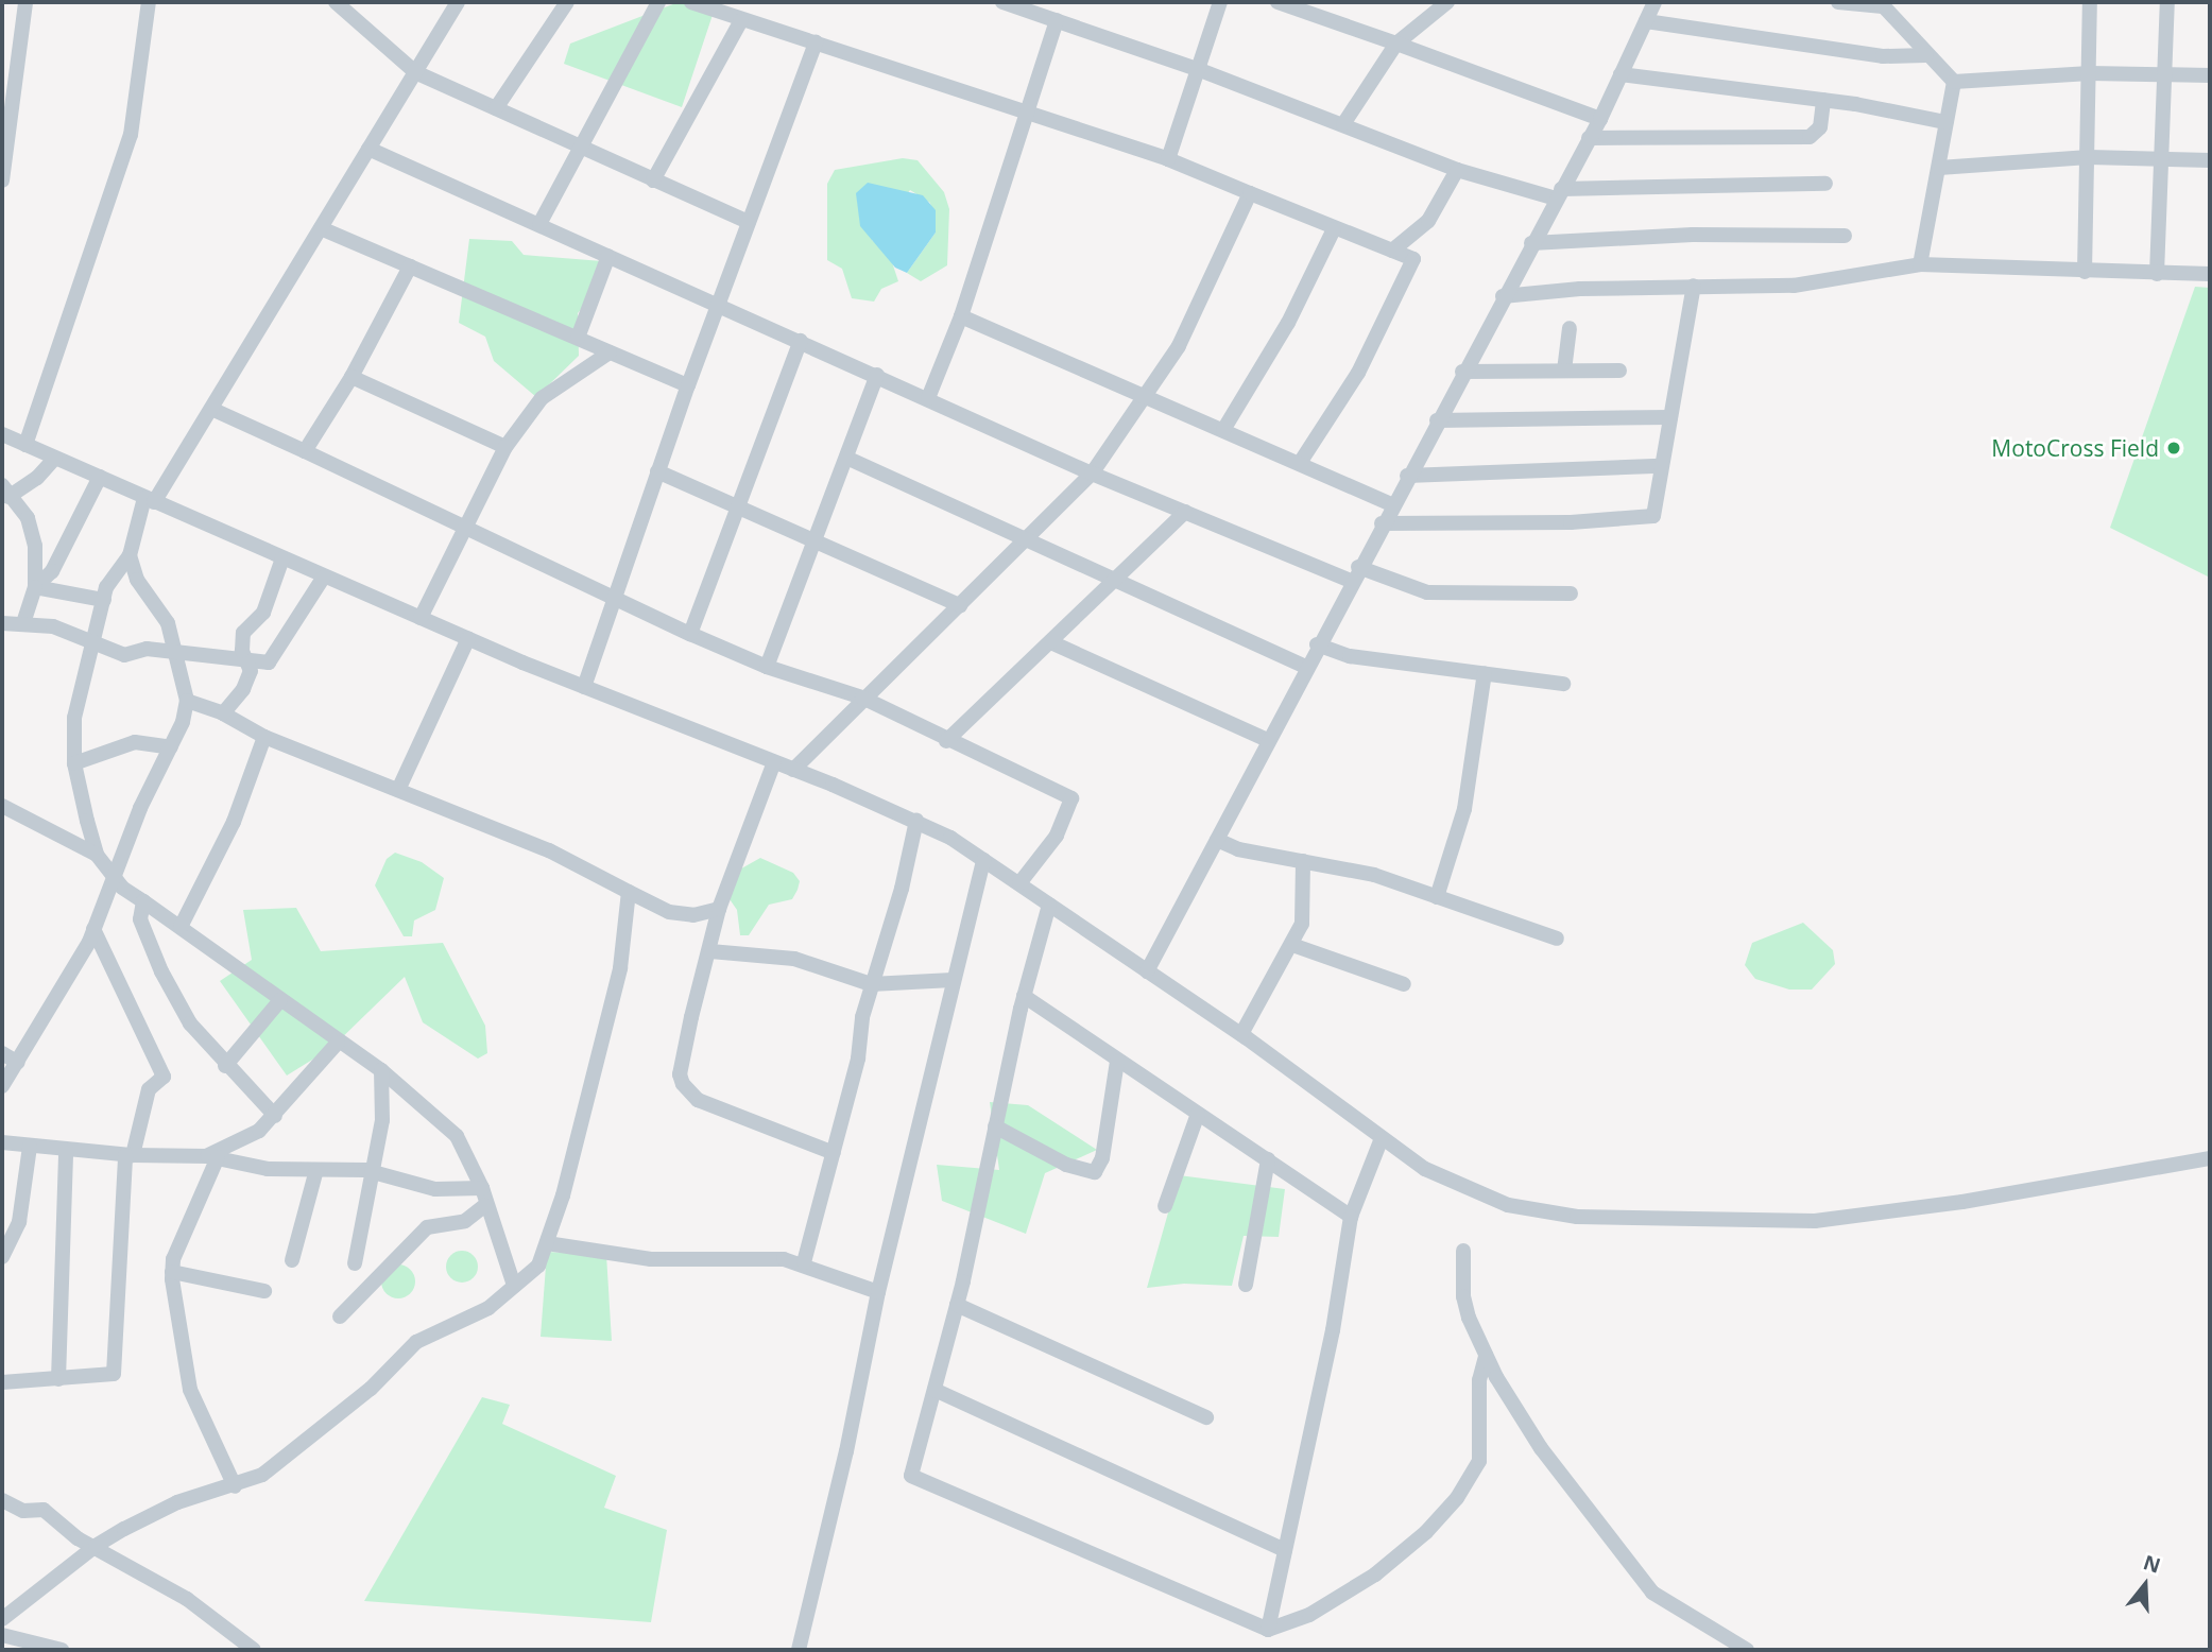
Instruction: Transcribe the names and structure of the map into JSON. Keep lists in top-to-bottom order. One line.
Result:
{"places":["MotoCross Field"],"north":"top"}
